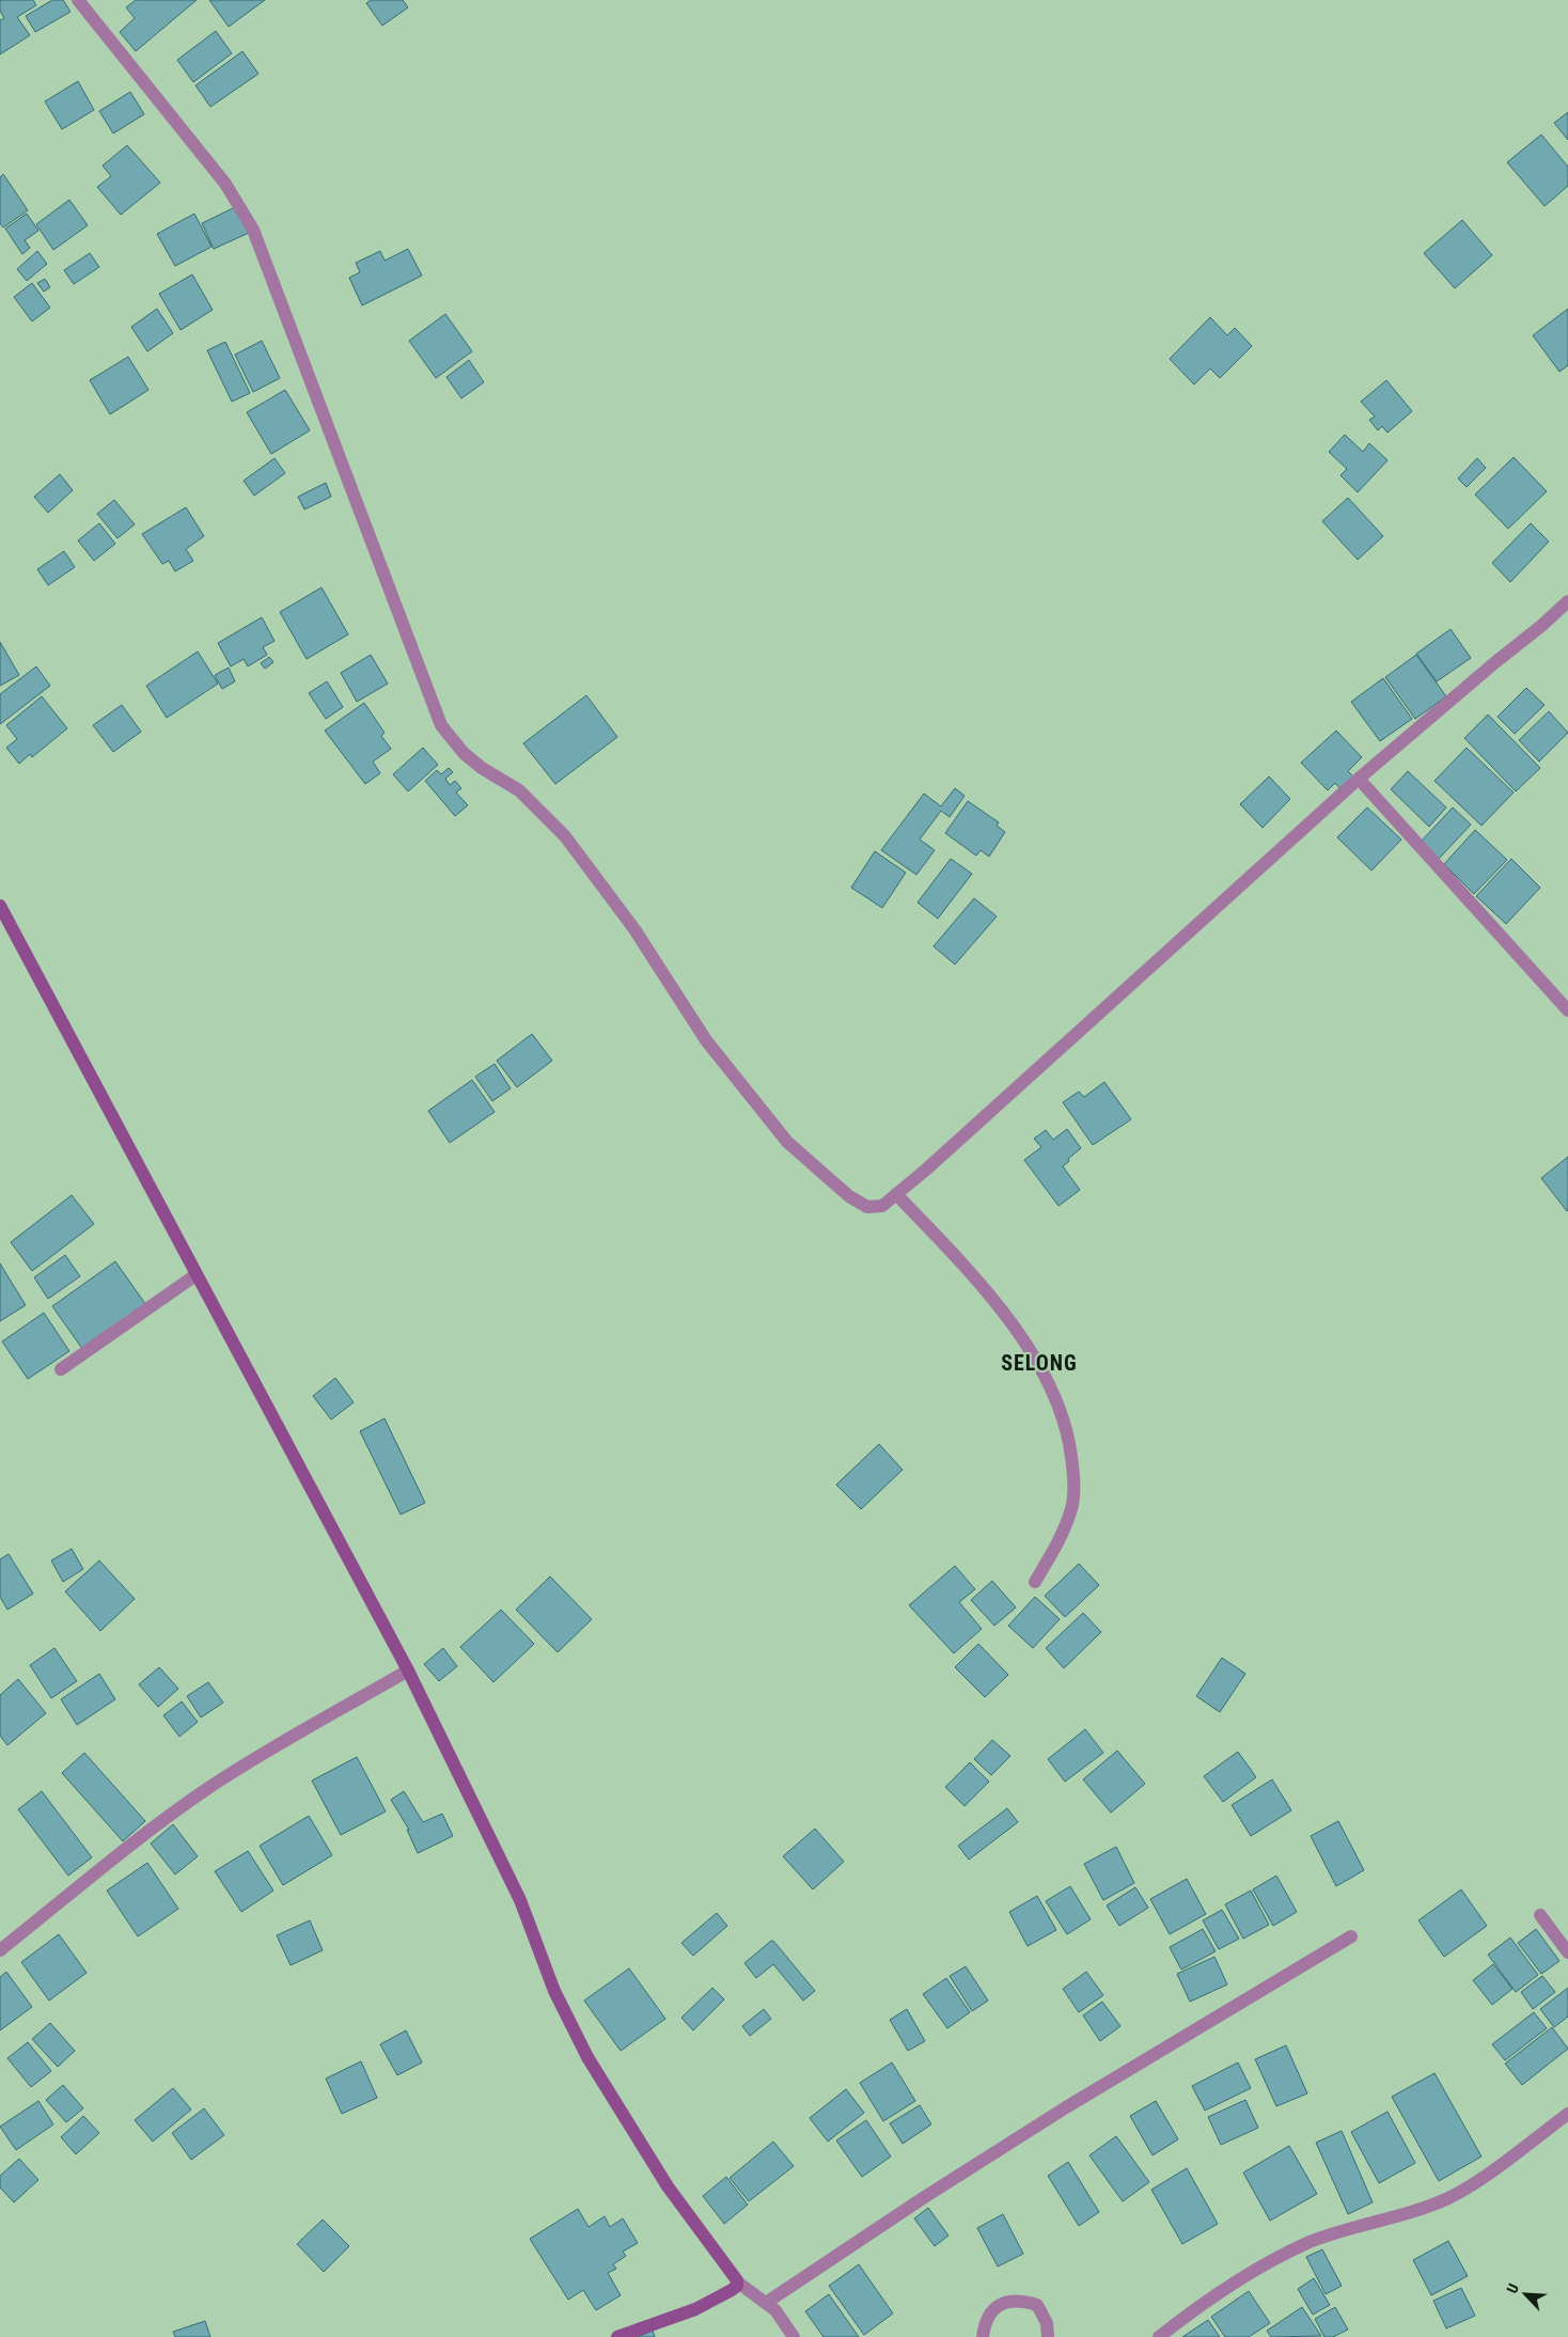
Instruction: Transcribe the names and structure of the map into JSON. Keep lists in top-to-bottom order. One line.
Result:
{"districts":["SELONG"],"north":"top left"}
